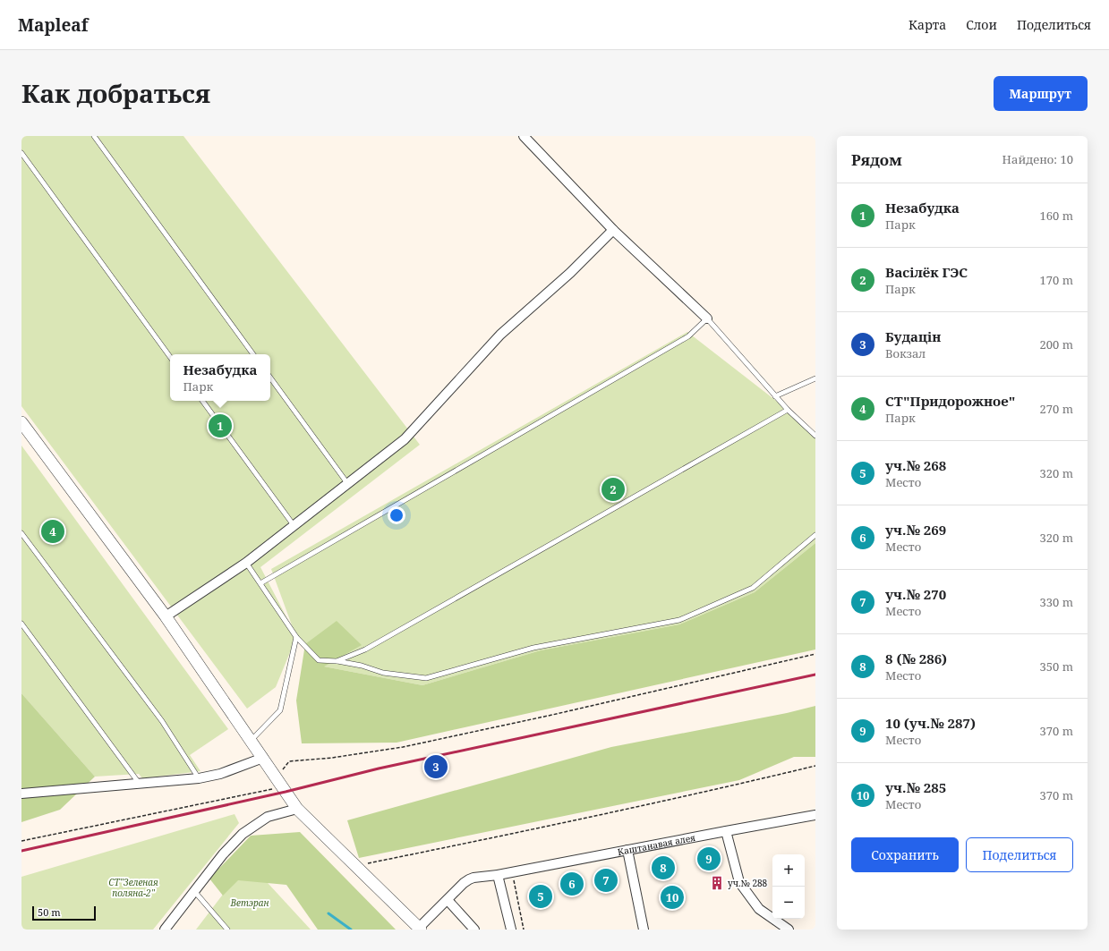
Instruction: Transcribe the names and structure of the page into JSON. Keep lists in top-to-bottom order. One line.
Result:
{"streets":{"street":["Каштанавая алея"]},"parks":["СТ\"Зеленая поляна-2\"","Ветэран"],"places":{"building":["уч.№ 288"]},"scale_bar":"50 m","page":{"header":"Mapleaf","nav":["Карта","Слои","Поделиться"],"title":"Как добраться","buttons":["Маршрут",["Сохранить","Поделиться"]],"heading":["Рядом","Найдено: 10"],"list":[{"mark":"1","name":"Незабудка","note":"Парк","value":"160 m"},{"mark":"2","name":"Васілёк ГЭС","note":"Парк","value":"170 m"},{"mark":"3","name":"Будацін","note":"Вокзал","value":"200 m"},{"mark":"4","name":"СТ\"Придорожное\"","note":"Парк","value":"270 m"},{"mark":"5","name":"уч.№ 268","note":"Место","value":"320 m"},{"mark":"6","name":"уч.№ 269","note":"Место","value":"320 m"},{"mark":"7","name":"уч.№ 270","note":"Место","value":"330 m"},{"mark":"8","name":"8 (№ 286)","note":"Место","value":"350 m"},{"mark":"9","name":"10 (уч.№ 287)","note":"Место","value":"370 m"},{"mark":"10","name":"уч.№ 285","note":"Место","value":"370 m"}],"popup":["Незабудка","Парк"],"pins":["1","2","4","3","9","8","7","6","5","10"],"map_buttons":["+","−"],"scale":"50 m"}}
